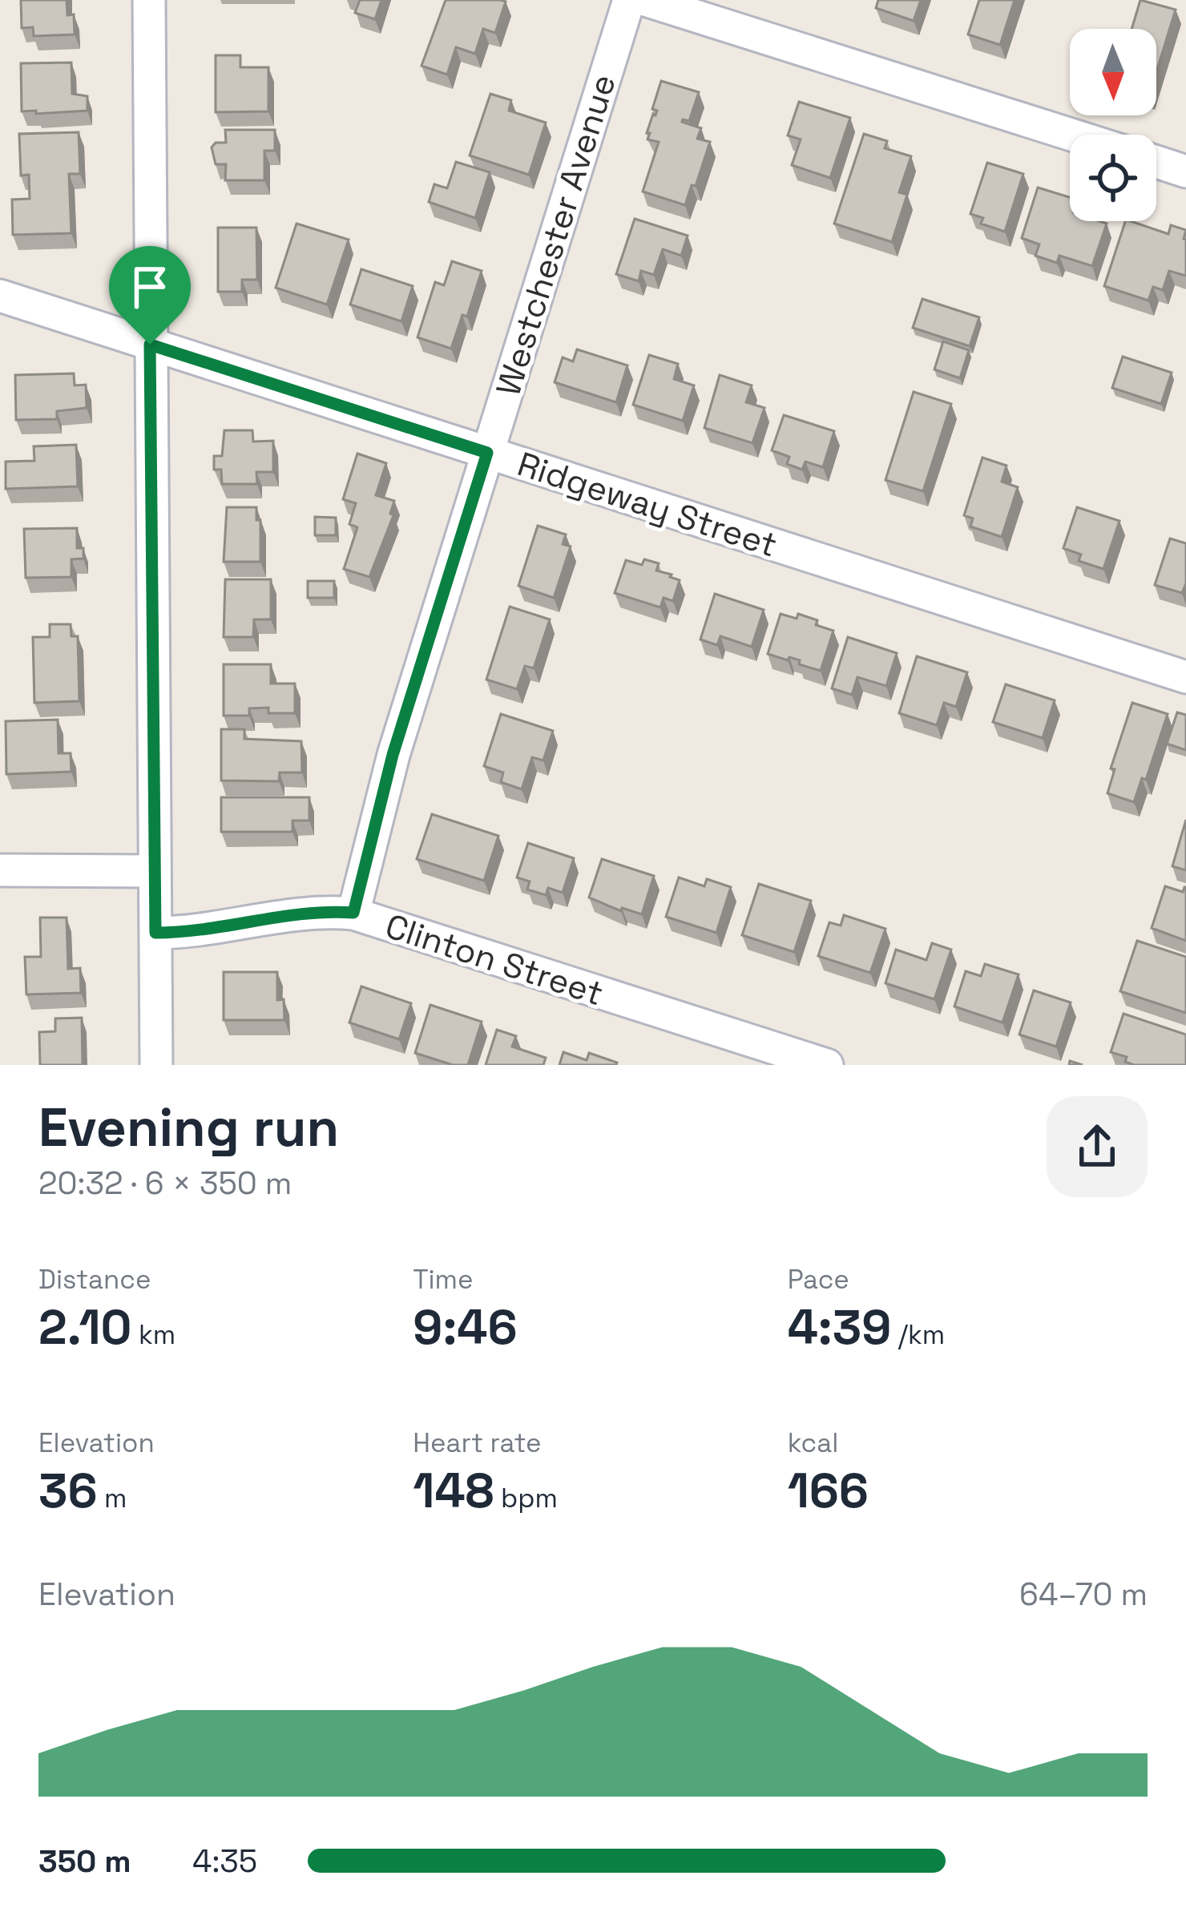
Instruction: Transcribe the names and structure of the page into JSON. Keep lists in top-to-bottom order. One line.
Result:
{"streets":{"street":["Westchester Avenue","Ridgeway Street","Clinton Street"]},"crossings":[["Westchester Avenue","Ridgeway Street"],["Westchester Avenue","Clinton Street"]],"north":"bottom","page":{"heading":["Evening run","20:32 · 6 × 350 m"],"stats":[["Distance","2.10 km"],["Time","9:46"],["Pace","4:39 /km"],["Elevation","36 m"],["Heart rate","148 bpm"],["kcal","166"]],"chart":["Elevation","64–70 m"],"list":[{"name":"350 m","note":"4:35"}]}}
